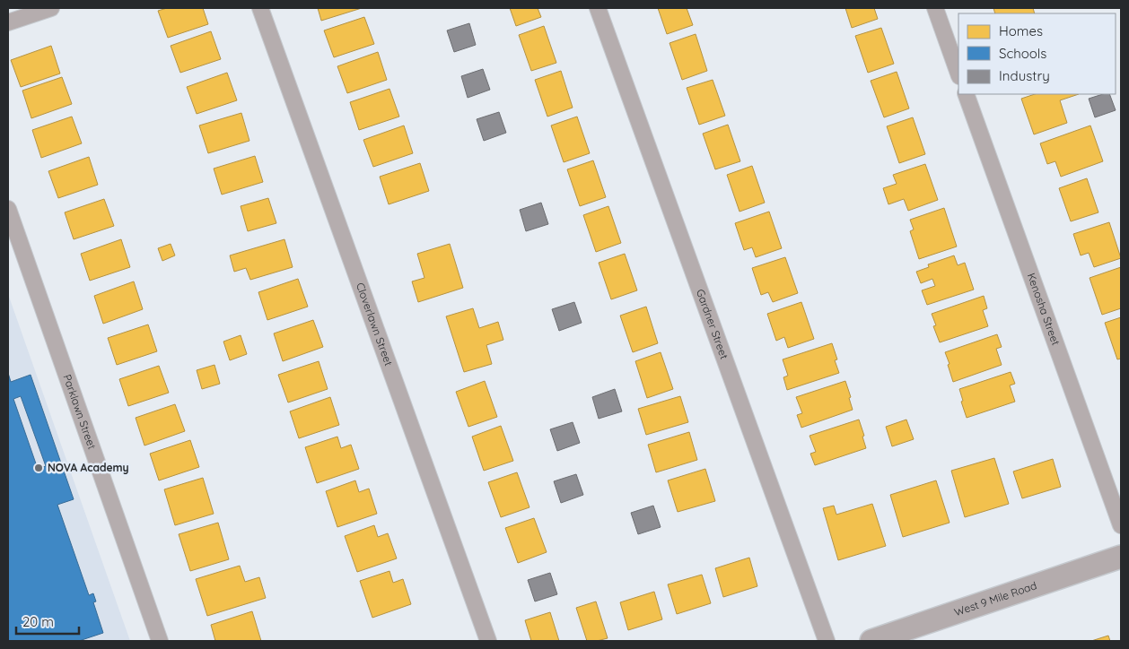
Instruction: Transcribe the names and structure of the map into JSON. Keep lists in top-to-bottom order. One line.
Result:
{"streets":{"main road":["West 9 Mile Road"],"street":["Kenosha Street","Cloverlawn Street","Gardner Street","Parklawn Street"]},"places":["NOVA Academy"],"legend":["Homes","Schools","Industry"],"scale_bar":"20 m"}
